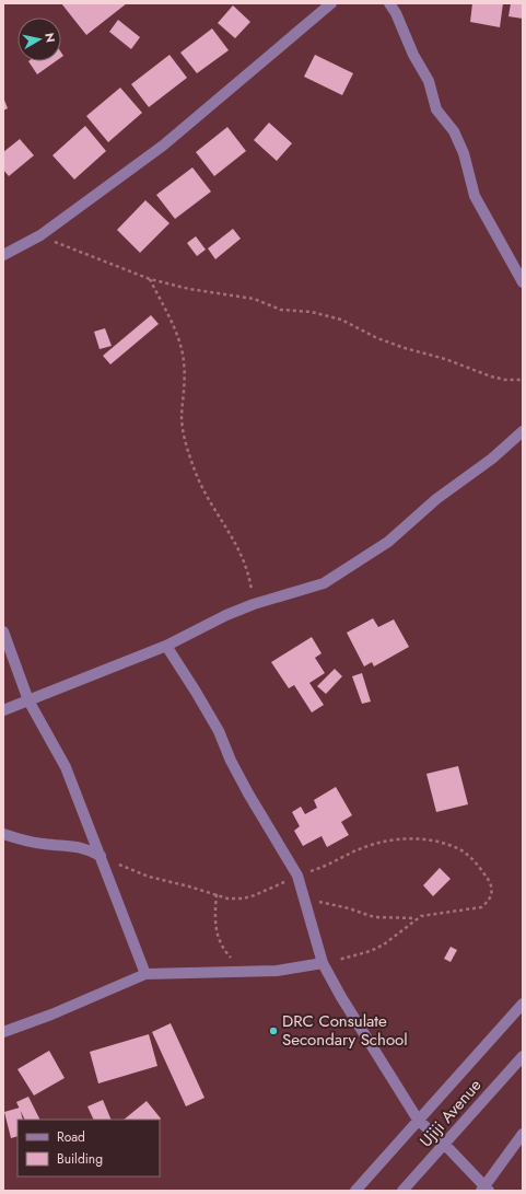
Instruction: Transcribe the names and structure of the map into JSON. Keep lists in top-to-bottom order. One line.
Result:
{"streets":{"street":["Ujiji Avenue"]},"places":["DRC Consulate Secondary School"],"legend":["Road","Building"],"north":"right"}
